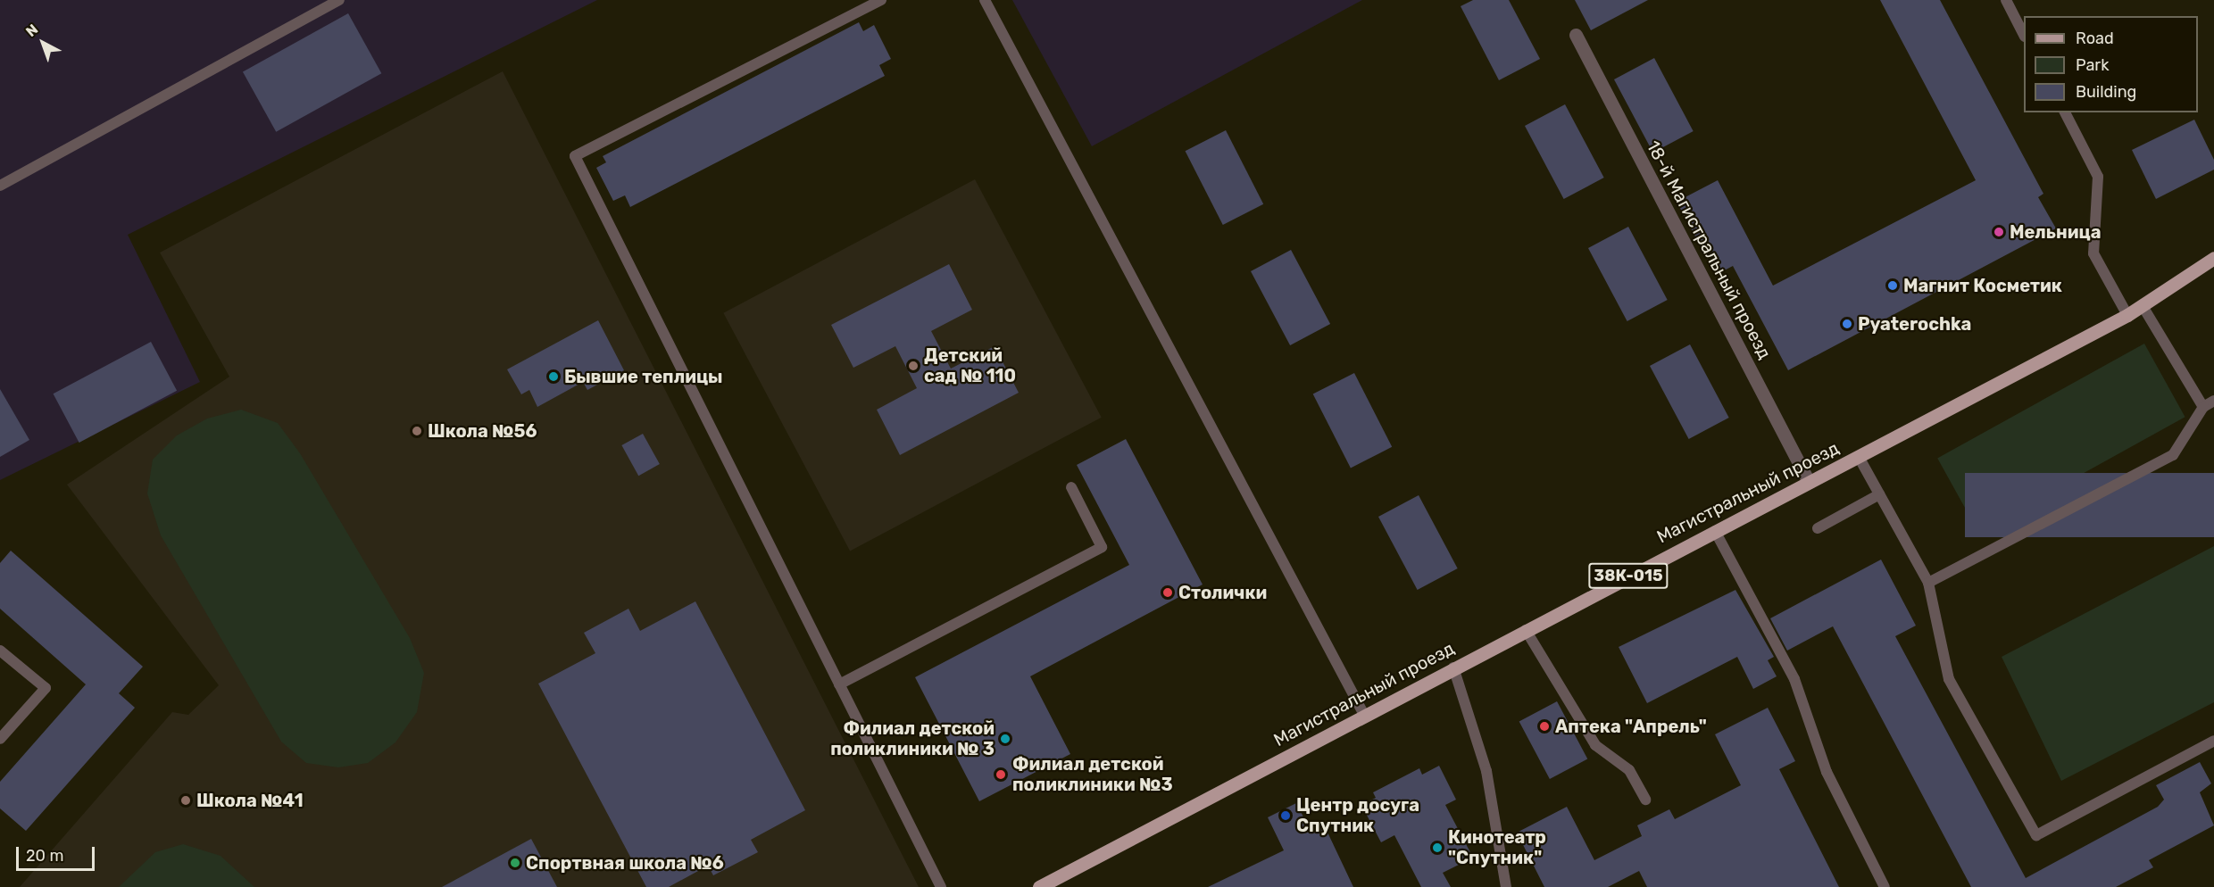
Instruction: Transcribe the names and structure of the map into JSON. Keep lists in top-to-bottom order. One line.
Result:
{"streets":{"main road":["Магистральный проезд","38К-015"],"street":["18-й Магистральный проезд"]},"crossings":[["18-й Магистральный проезд","Магистральный проезд"]],"places":["Мельница","Магнит Косметик","Pyaterochka","Детский сад № 110","Бывшие теплицы","Школа №56","Столички","Аптека \"Апрель\"","Филиал детской поликлиники № 3","Филиал детской поликлиники №3","Школа №41","Центр досуга Спутник","Кинотеатр \"Спутник\"","Спортвная школа №6"],"legend":["Road","Park","Building"],"scale_bar":"20 m","north":"top left"}
